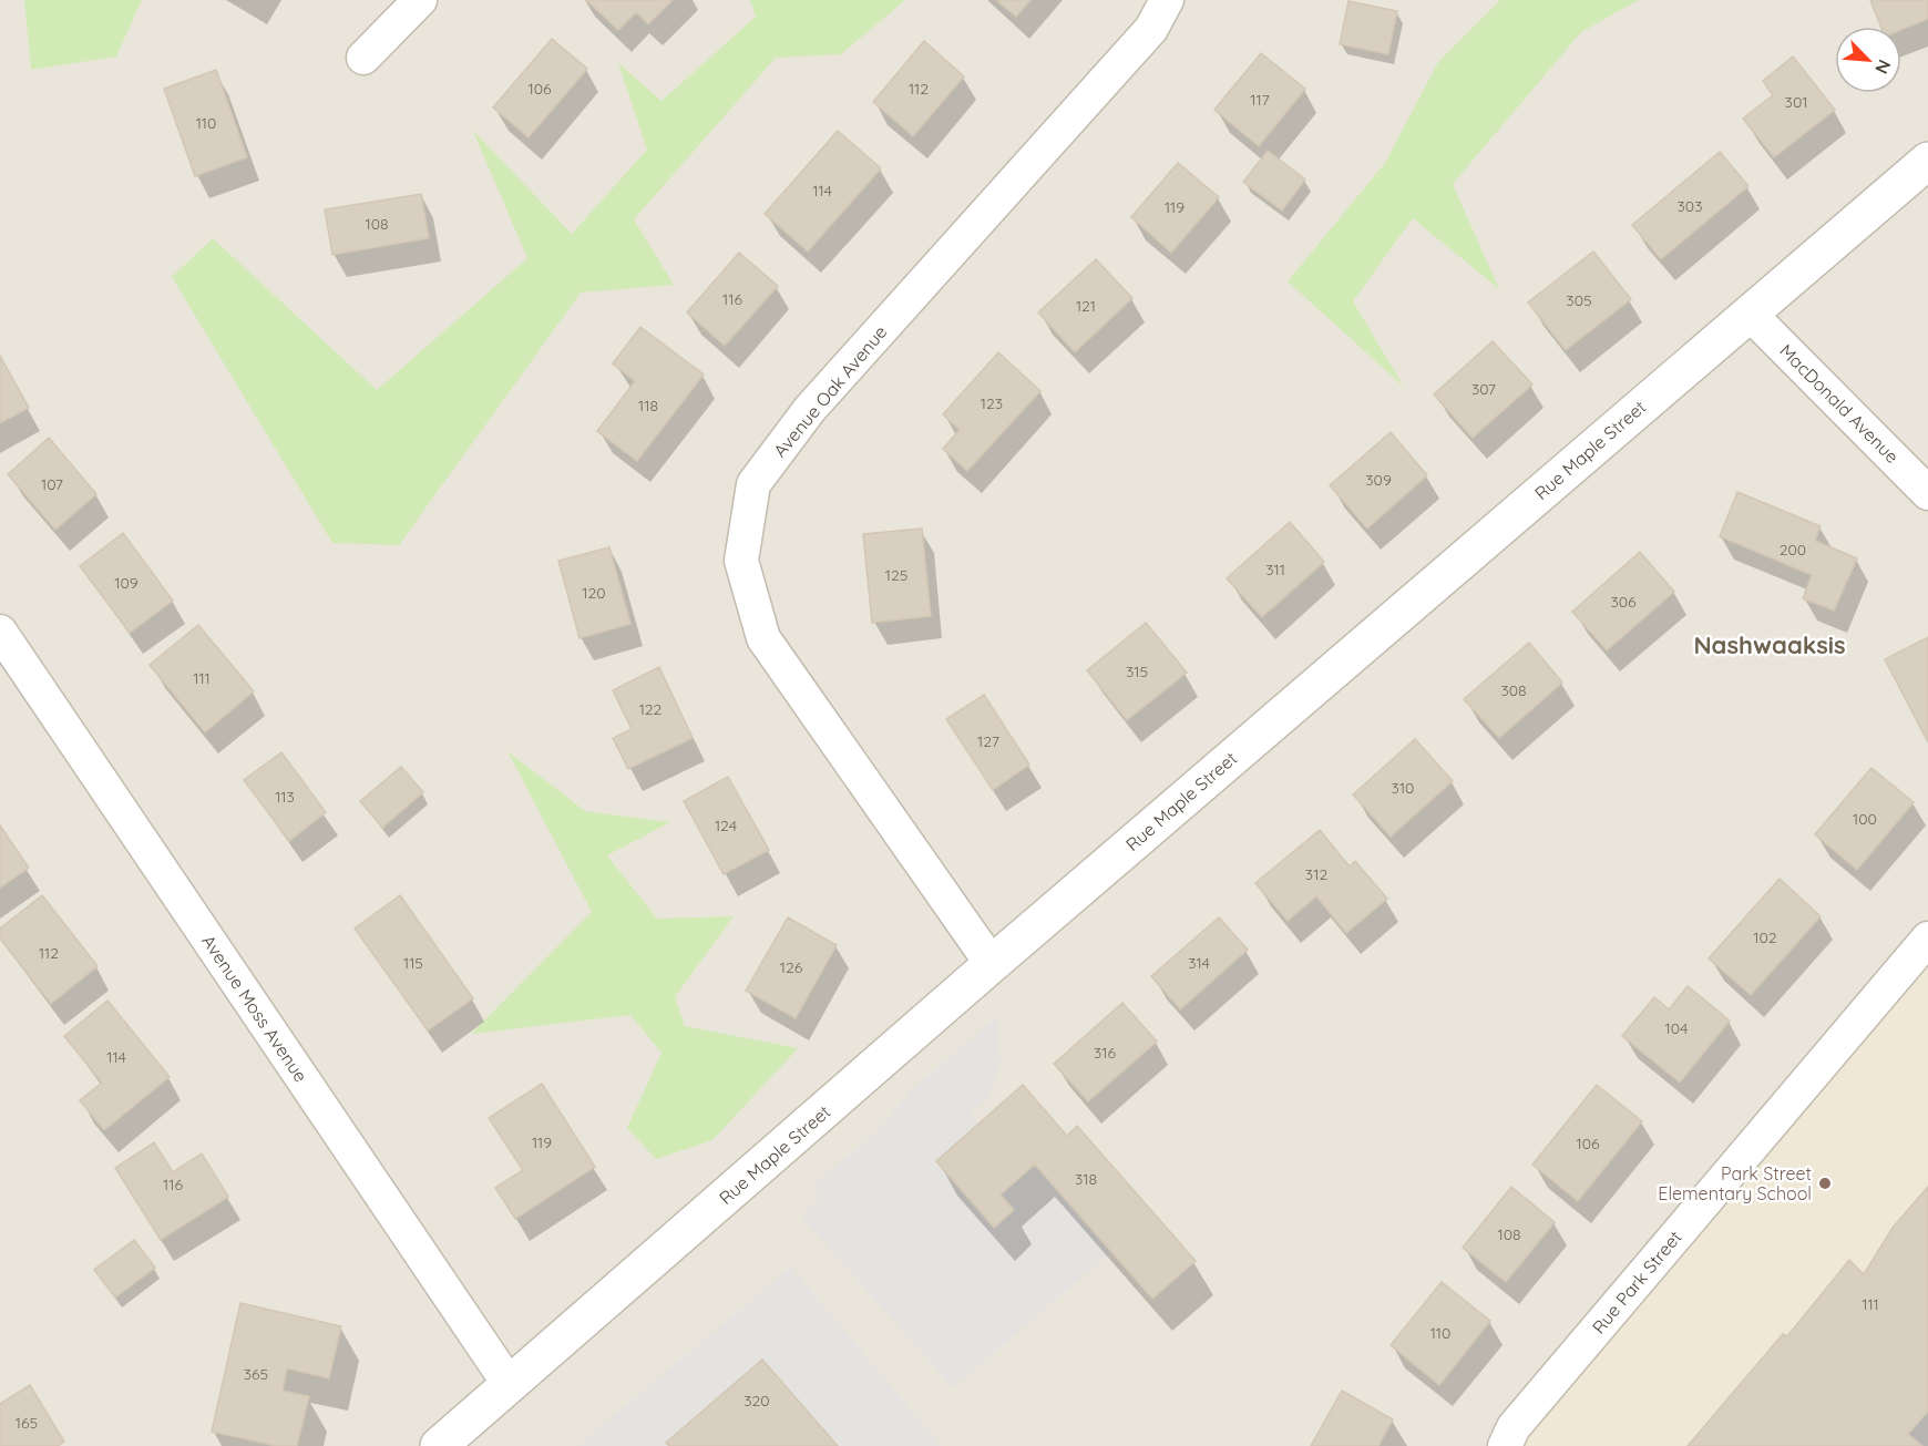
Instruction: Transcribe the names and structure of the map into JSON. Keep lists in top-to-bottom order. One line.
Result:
{"streets":{"street":["Avenue Oak Avenue","MacDonald Avenue","Rue Maple Street","Avenue Moss Avenue","Rue Park Street"]},"crossings":[["Avenue Oak Avenue","Rue Maple Street"],["MacDonald Avenue","Rue Maple Street"],["Rue Maple Street","Avenue Moss Avenue"]],"districts":["Nashwaaksis"],"places":["Park Street Elementary School"],"house_numbers":["106","112","117","301","110","114","303","119","108","116","305","121","307","123","118","309","107","200","311","125","109","120","306","315","111","308","122","127","310","113","100","124","312","102","112","115","314","126","104","316","114","119","106","318","116","108","111","110","365","320","165"],"north":"bottom right"}
